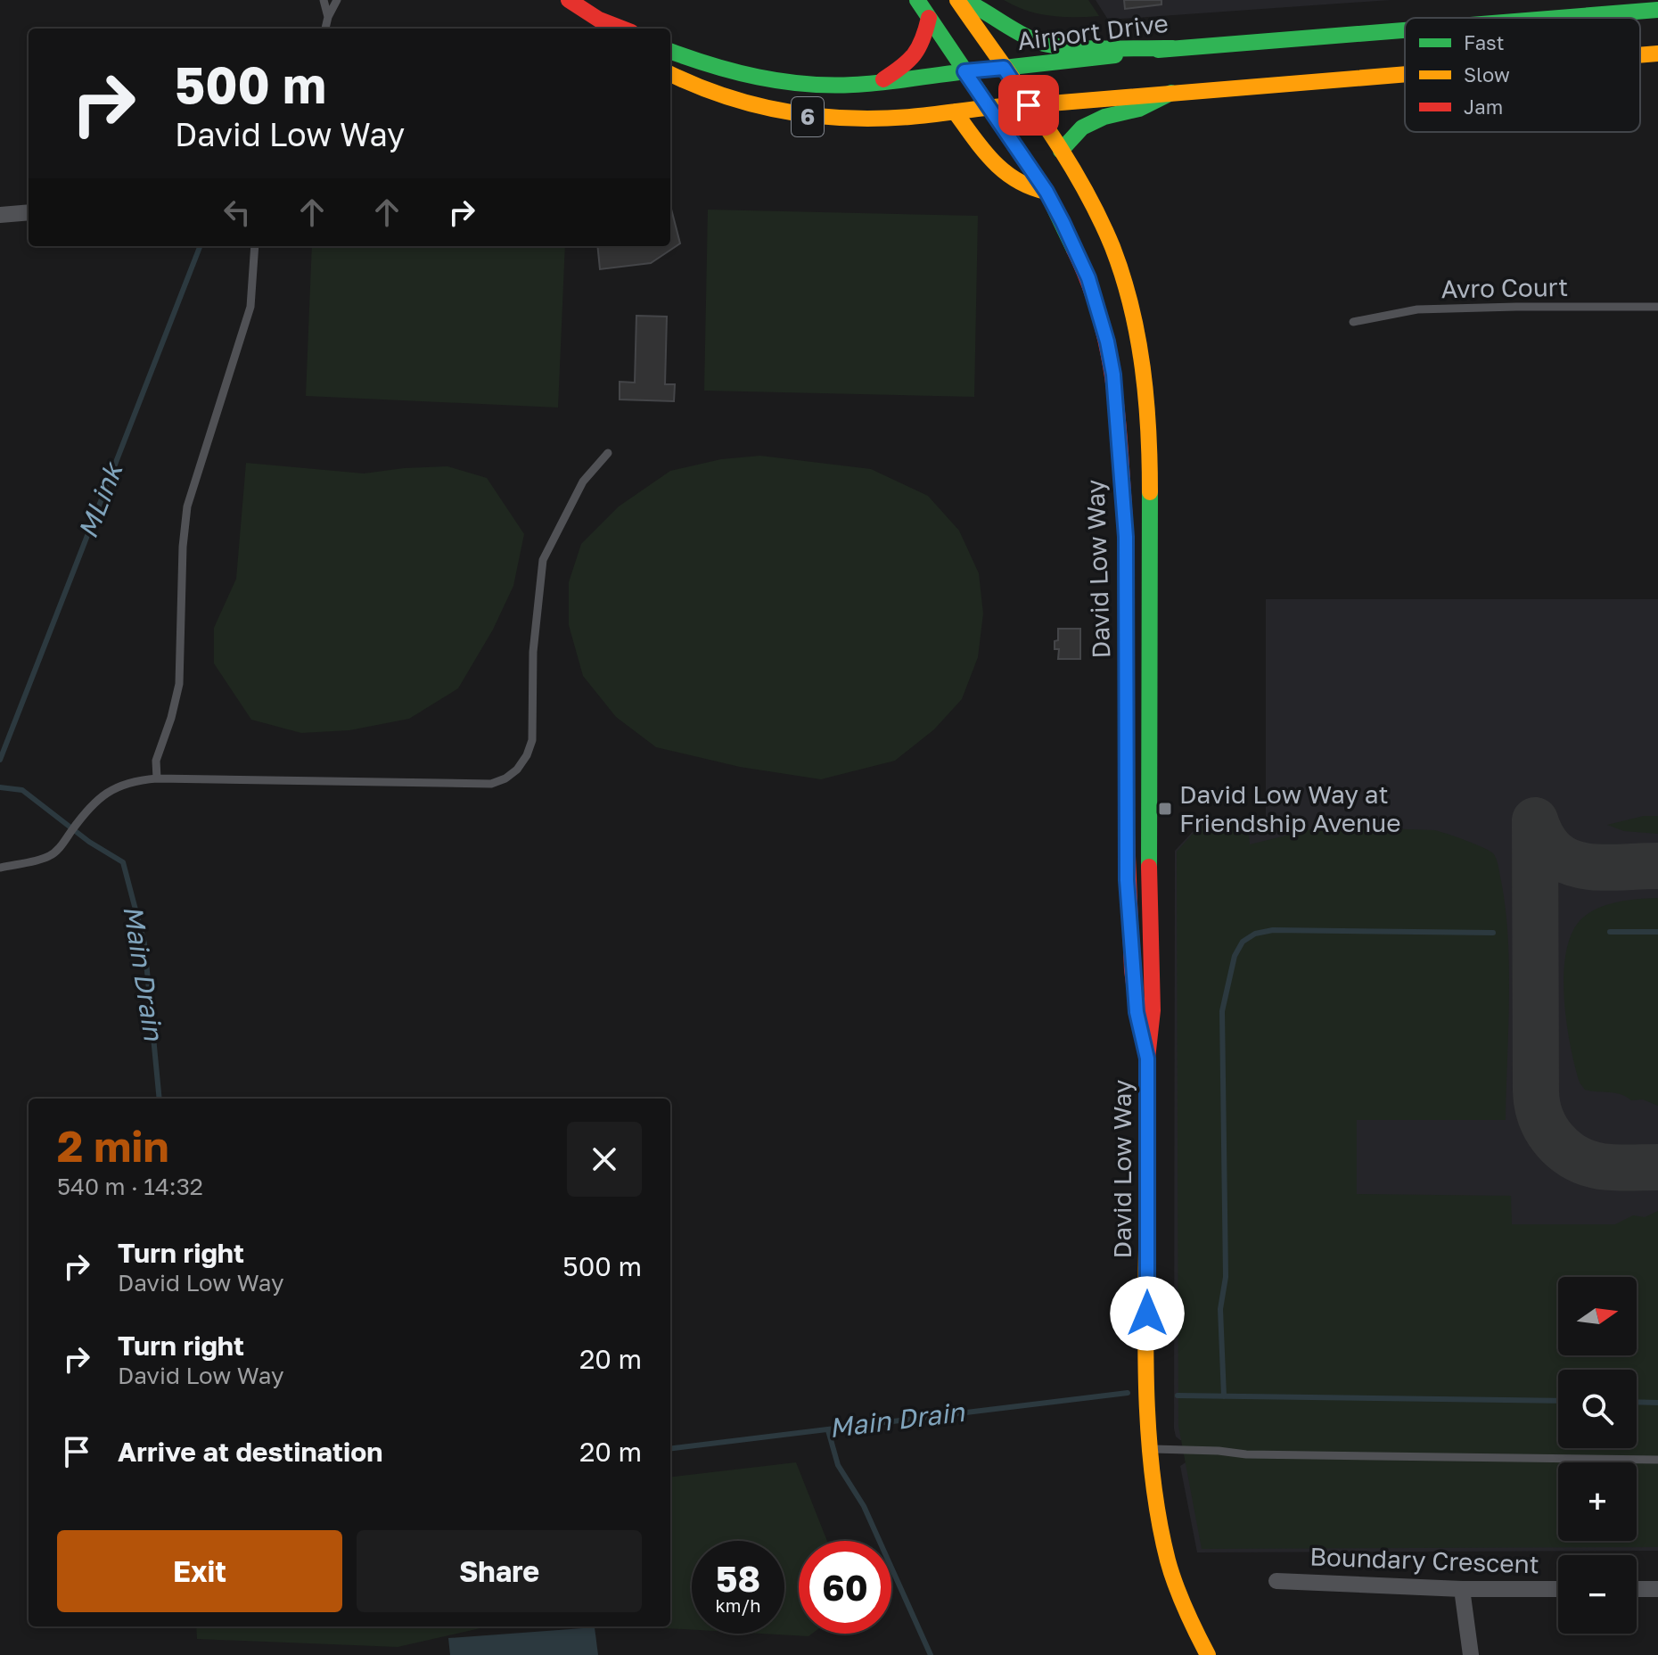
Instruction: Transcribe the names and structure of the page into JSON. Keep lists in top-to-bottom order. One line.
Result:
{"streets":{"main road":["Airport Drive","6","David Low Way"],"street":["Boundary Crescent"],"lane":["Avro Court"]},"crossings":[["Airport Drive","6"],["Airport Drive","David Low Way"],["6","David Low Way"]],"water":["MLink","Main Drain"],"places":{"transit":["David Low Way at Friendship Avenue"]},"legend":["Fast","Slow","Jam"],"north":"right","page":{"turn":["500 m","David Low Way"],"heading":["2 min","540 m · 14:32"],"list":[{"name":"Turn right","note":"David Low Way","value":"500 m"},{"name":"Turn right","note":"David Low Way","value":"20 m"},{"name":"Arrive at destination","value":"20 m"}],"map_buttons":["+","−"],"buttons":["Exit","Share"],"speed":"58 km/h","limit":"60"}}
